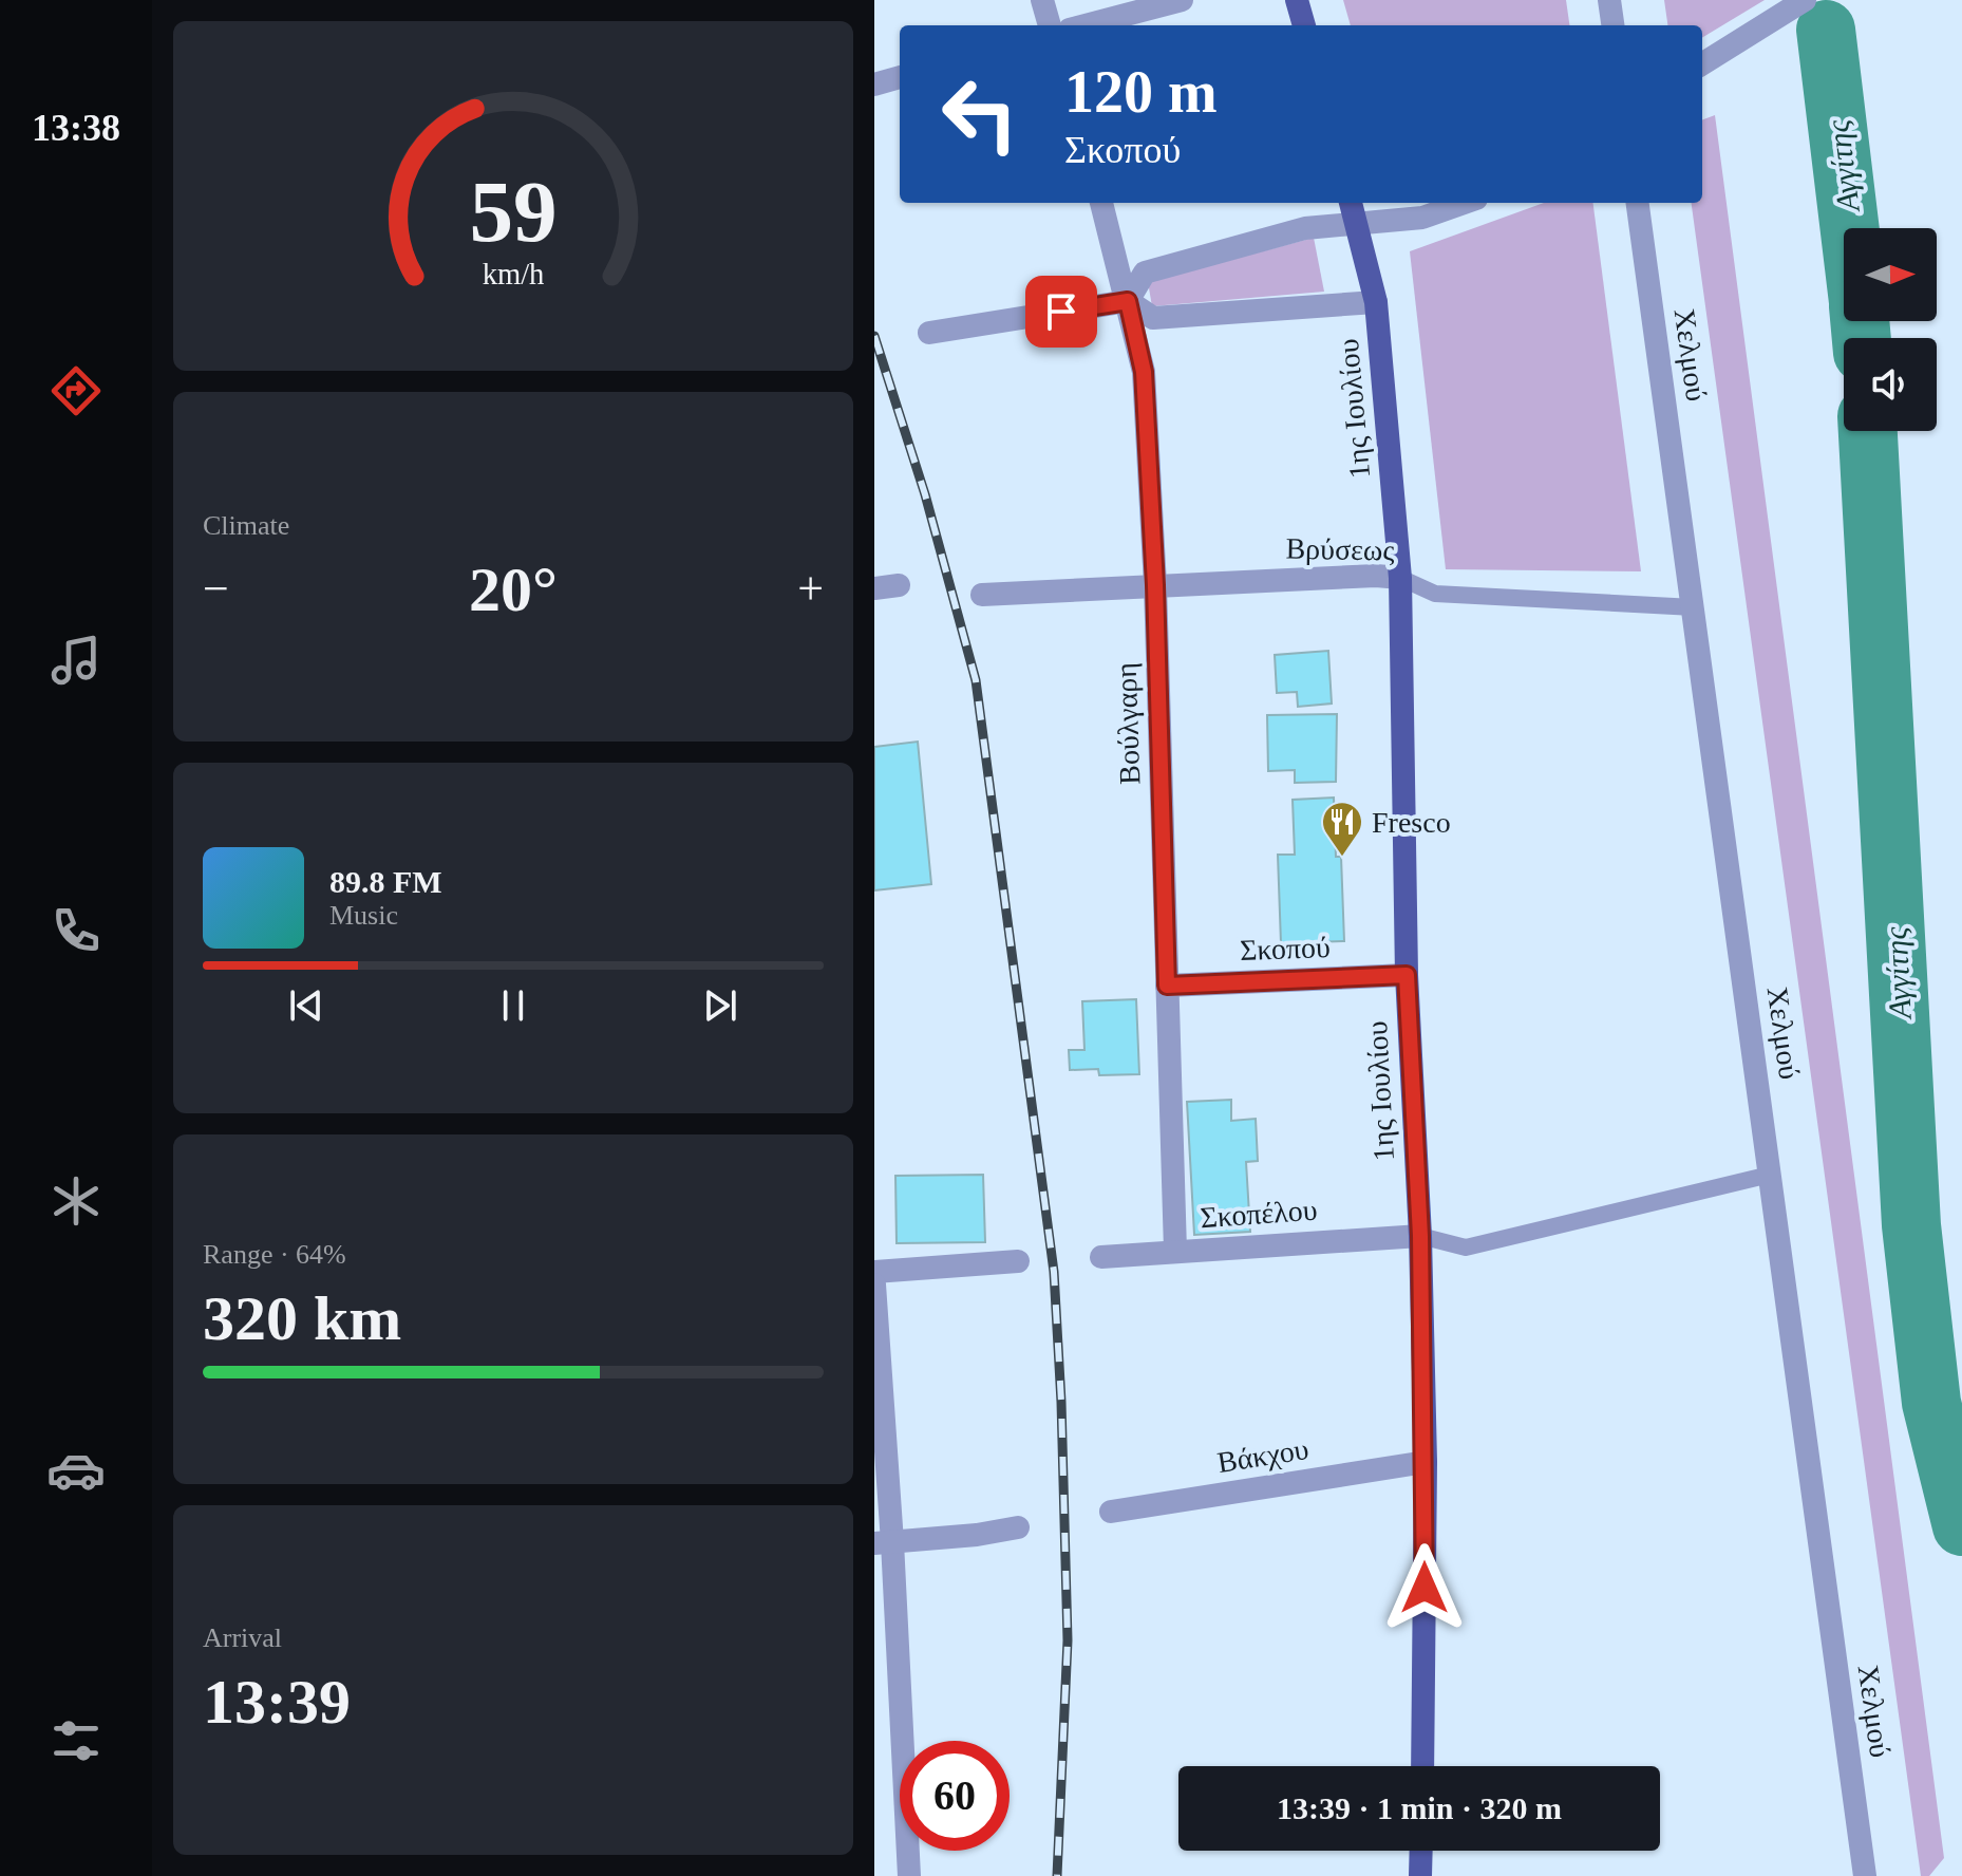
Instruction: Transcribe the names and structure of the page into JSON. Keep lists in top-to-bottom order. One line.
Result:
{"streets":{"main road":["1ης Ιουλίου"],"street":["Χελμού","Βρύσεως","Βούλγαρη","Σκοπού","Σκοπέλου","Βάκχου"]},"crossings":[["Χελμού","Βρύσεως"],["1ης Ιουλίου","Βρύσεως"],["1ης Ιουλίου","Σκοπού"],["1ης Ιουλίου","Σκοπέλου"],["1ης Ιουλίου","Βάκχου"],["Βρύσεως","Βούλγαρη"],["Βούλγαρη","Σκοπού"],["Βούλγαρη","Σκοπέλου"]],"water":["Αγγίτης"],"places":{"restaurant":["Fresco"]},"north":"right","page":{"tabs":"13:38","turn":["120 m","Σκοπού"],"tile":["Climate",["Range · 64%","320 km"],["Arrival","13:39"]],"heat":["−","20°","+"],"song":["89.8 FM","Music"],"limit":"60","trip":"13:39 · 1 min · 320 m","gauge":["59","km/h"]}}
